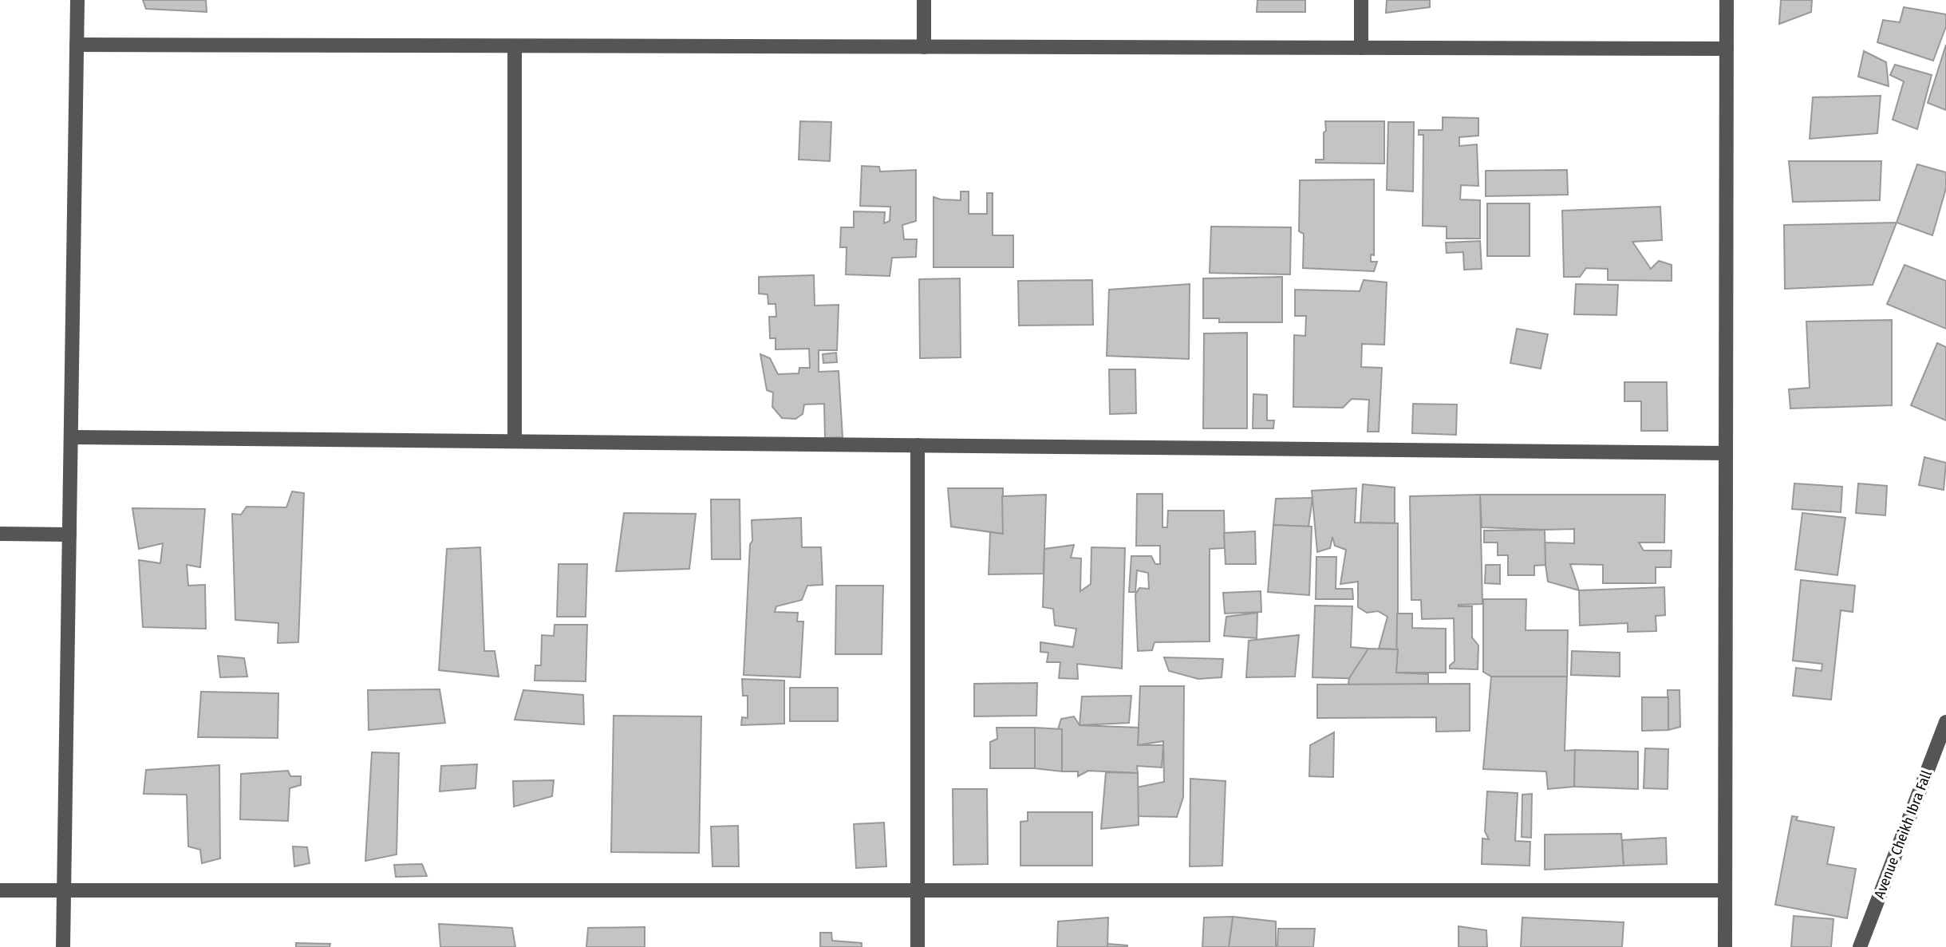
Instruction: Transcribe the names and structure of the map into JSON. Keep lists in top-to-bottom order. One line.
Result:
{"streets":{"street":["Avenue Cheikh Ibra Fall"]}}
